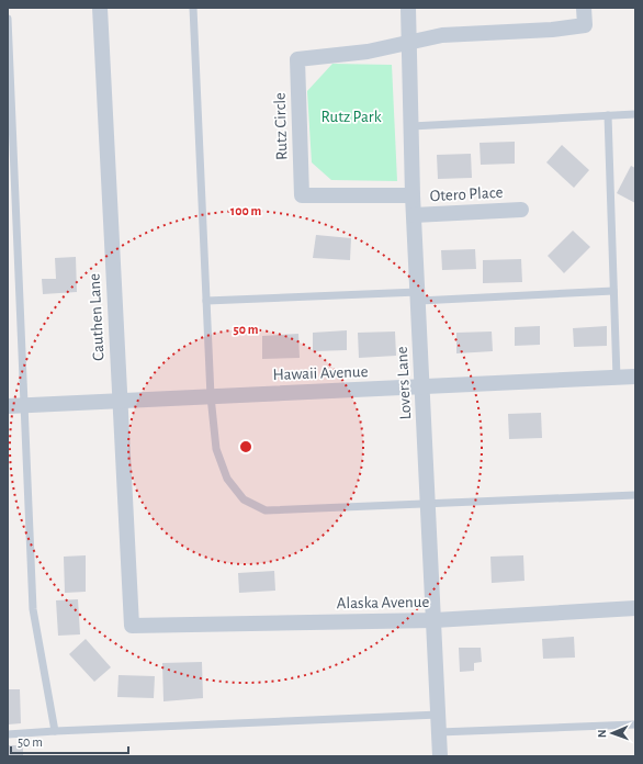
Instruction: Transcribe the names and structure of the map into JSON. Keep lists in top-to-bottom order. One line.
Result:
{"streets":{"street":["Rutz Circle","Otero Place","Cauthen Lane","Hawaii Avenue","Lovers Lane","Alaska Avenue"]},"crossings":[["Rutz Circle","Lovers Lane"],["Otero Place","Lovers Lane"],["Cauthen Lane","Hawaii Avenue"],["Cauthen Lane","Alaska Avenue"],["Hawaii Avenue","Lovers Lane"],["Lovers Lane","Alaska Avenue"]],"parks":["Rutz Park"],"scale_bar":"50 m","north":"left","rings":["100 m","50 m"]}
